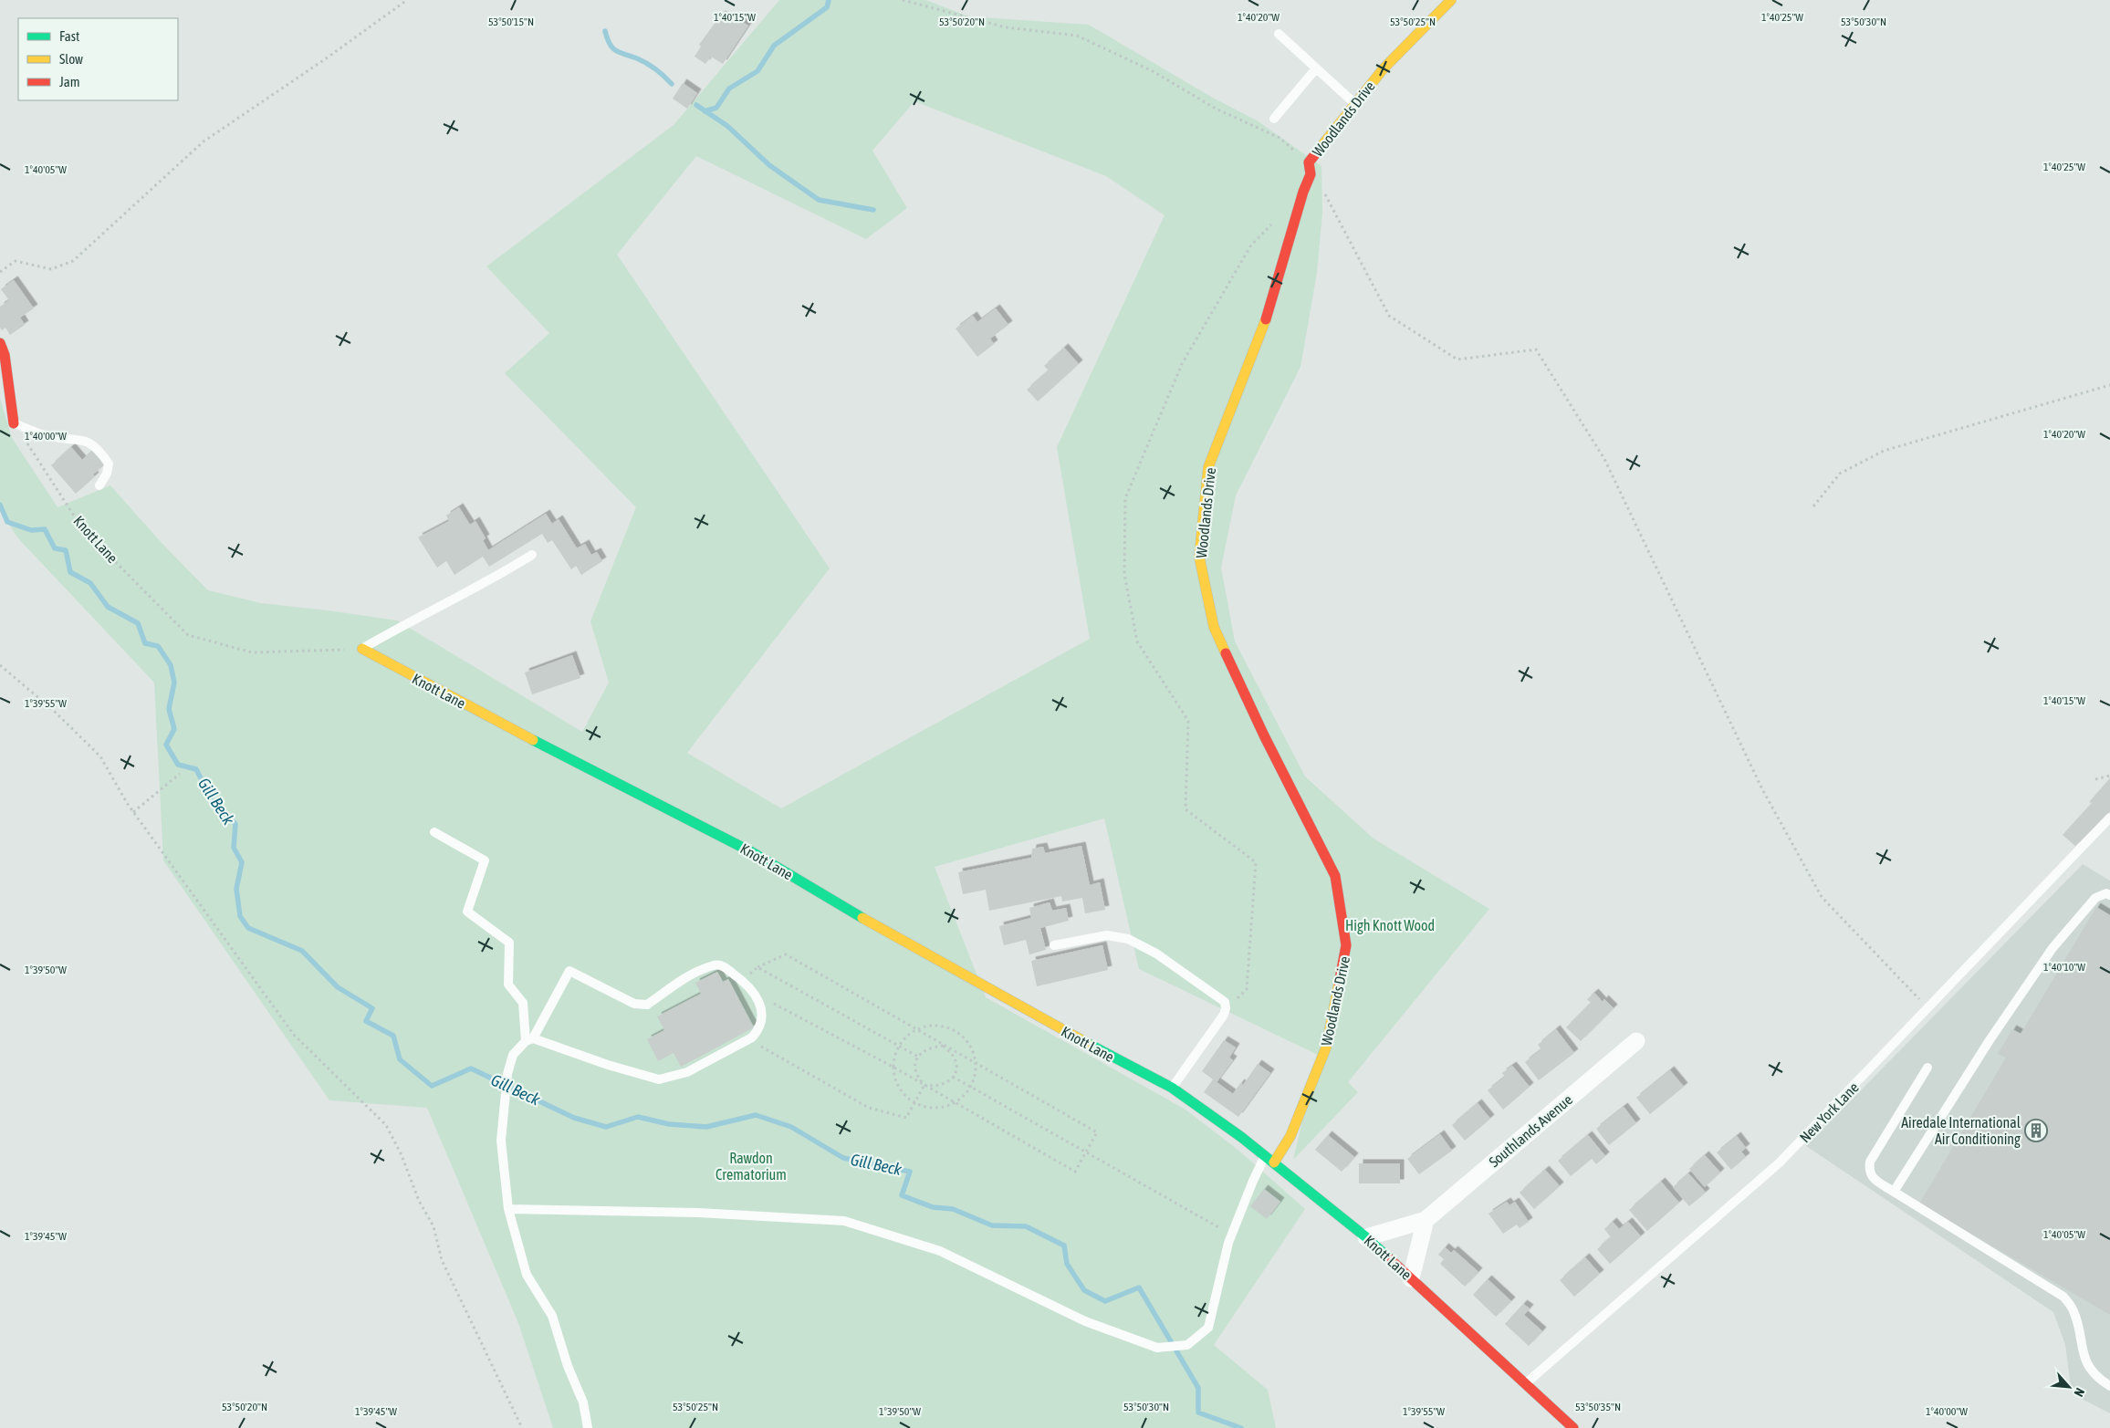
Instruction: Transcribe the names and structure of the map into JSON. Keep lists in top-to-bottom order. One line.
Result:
{"streets":{"street":["Woodlands Drive","Knott Lane","Southlands Avenue"],"lane":["New York Lane"]},"crossings":[["Woodlands Drive","Knott Lane"],["Knott Lane","New York Lane"],["Knott Lane","Southlands Avenue"]],"water":["Gill Beck"],"parks":["High Knott Wood","Rawdon Crematorium"],"places":{"building":["Airedale International Air Conditioning"]},"legend":["Fast","Slow","Jam"],"north":"bottom right","coordinates":["1°40'25\"W","1°40'15\"W","1°40'20\"W","53°50'15\"N","53°50'20\"N","53°50'25\"N","53°50'30\"N","1°40'05\"W","1°40'00\"W","1°39'55\"W","1°40'10\"W","1°39'50\"W","1°39'45\"W","53°50'35\"N"]}
